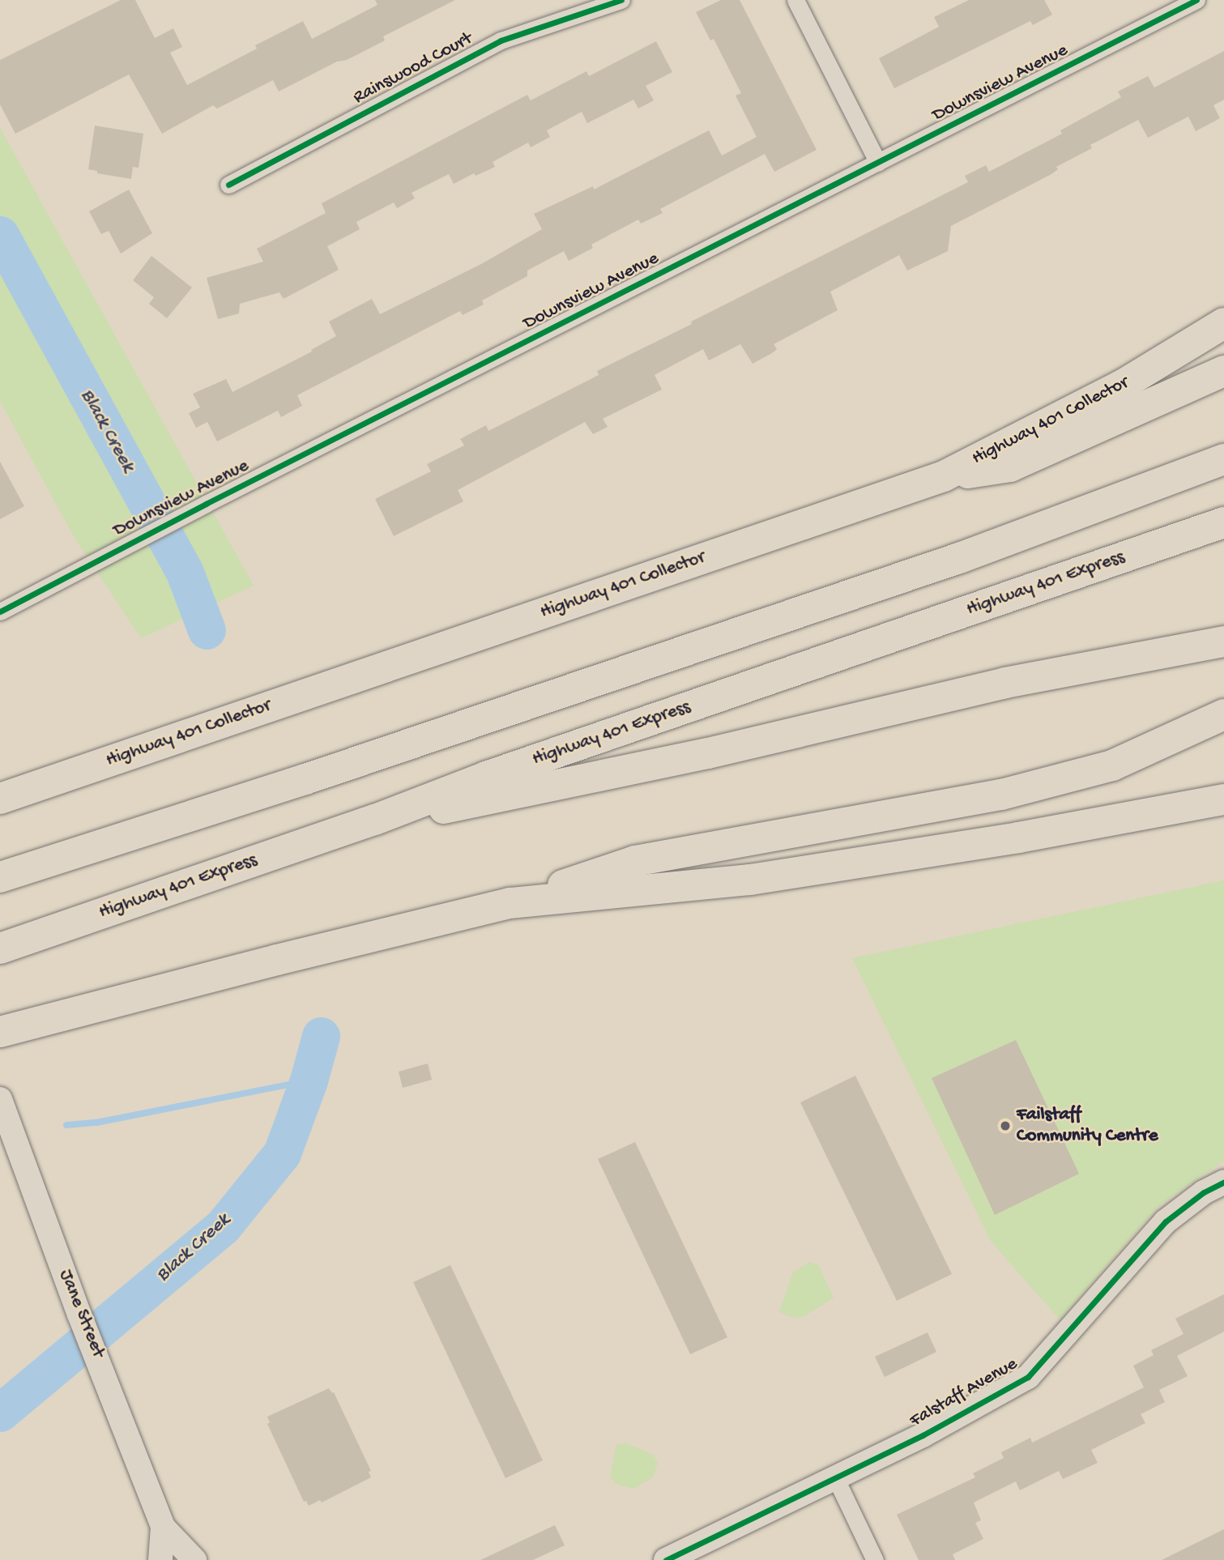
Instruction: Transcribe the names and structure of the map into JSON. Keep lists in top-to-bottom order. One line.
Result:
{"streets":{"highway":["Highway 401 Collector","Highway 401 Express"],"street":["Rainswood Court","Downsview Avenue","Jane Street","Falstaff Avenue"]},"water":["Black Creek"],"places":["Failstaff Community Centre"]}
